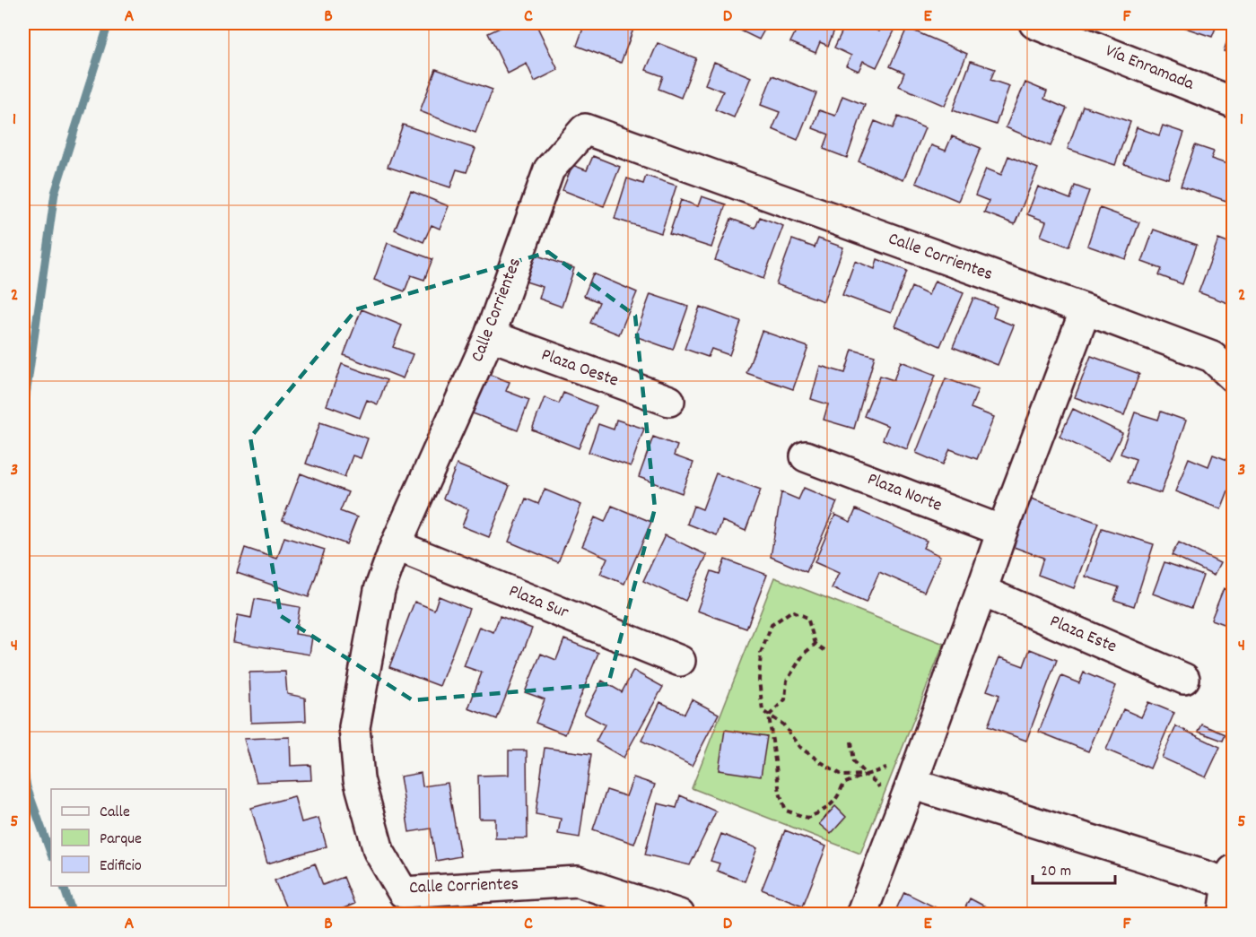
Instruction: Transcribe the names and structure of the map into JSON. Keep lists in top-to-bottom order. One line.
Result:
{"streets":{"street":["Vía Enramada","Calle Corrientes","Plaza Oeste","Plaza Norte","Plaza Sur","Plaza Este"]},"crossings":[["Calle Corrientes","Plaza Oeste"],["Calle Corrientes","Plaza Sur"]],"legend":["Calle","Parque","Edificio"],"scale_bar":"20 m","grid":{"columns":["A","B","C","D","E","F"],"rows":["1","2","3","4","5"]}}
